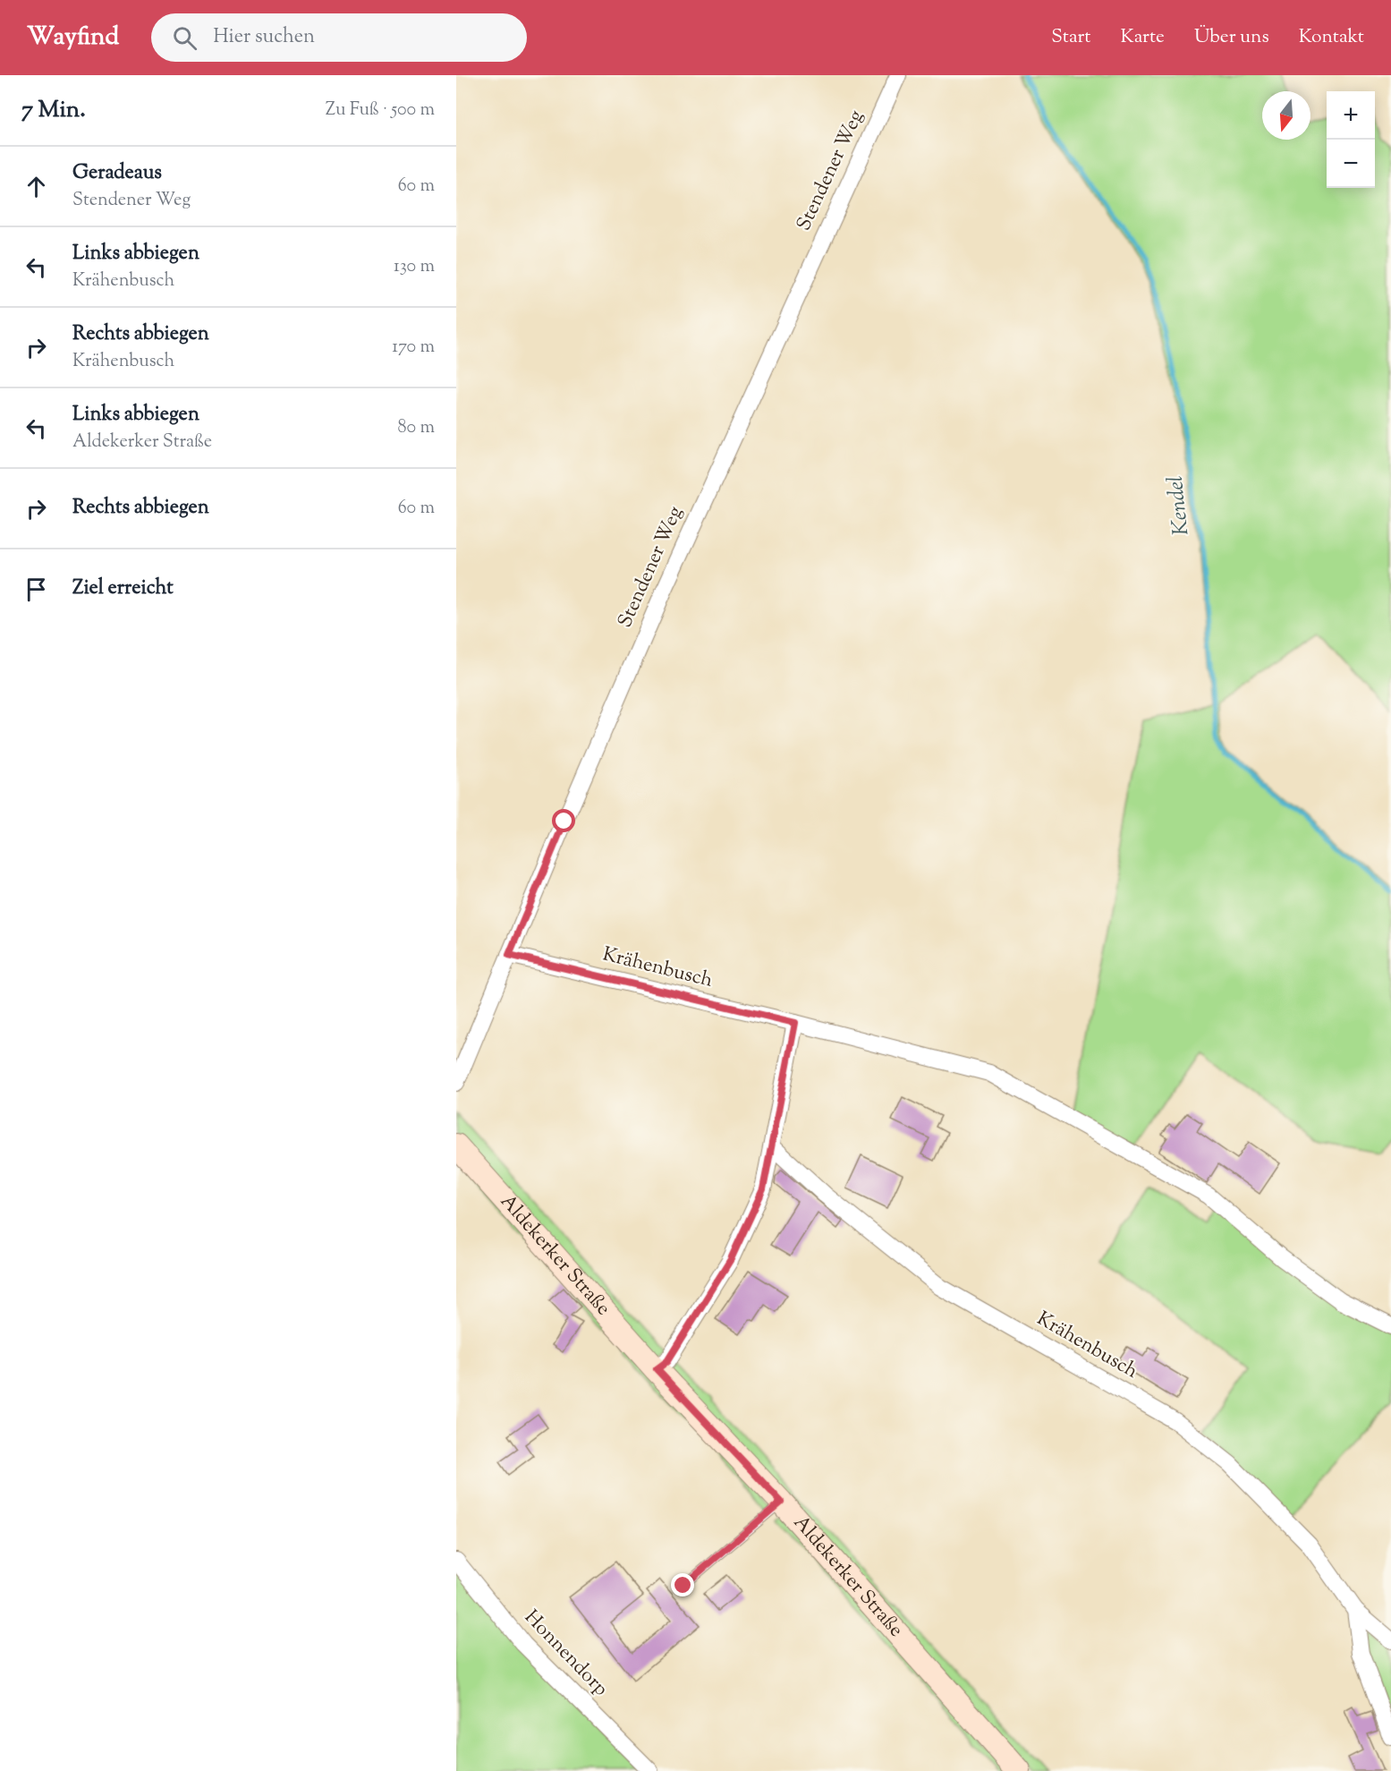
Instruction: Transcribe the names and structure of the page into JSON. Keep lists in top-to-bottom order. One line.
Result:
{"streets":{"street":["Stendener Weg","Krähenbusch","Aldekerker Straße","Honnendorp"]},"crossings":[["Stendener Weg","Krähenbusch"]],"water":["Kendel"],"north":"bottom","page":{"header":"Wayfind","search":"Hier suchen","nav":["Start","Karte","Über uns","Kontakt"],"heading":["7 Min.","Zu Fuß · 500 m"],"map_buttons":["+","−"],"list":[["Geradeaus","Stendener Weg","60 m"],["Links abbiegen","Krähenbusch","130 m"],["Rechts abbiegen","Krähenbusch","170 m"],["Links abbiegen","Aldekerker Straße","80 m"],["Rechts abbiegen","60 m"],"Ziel erreicht"]}}
